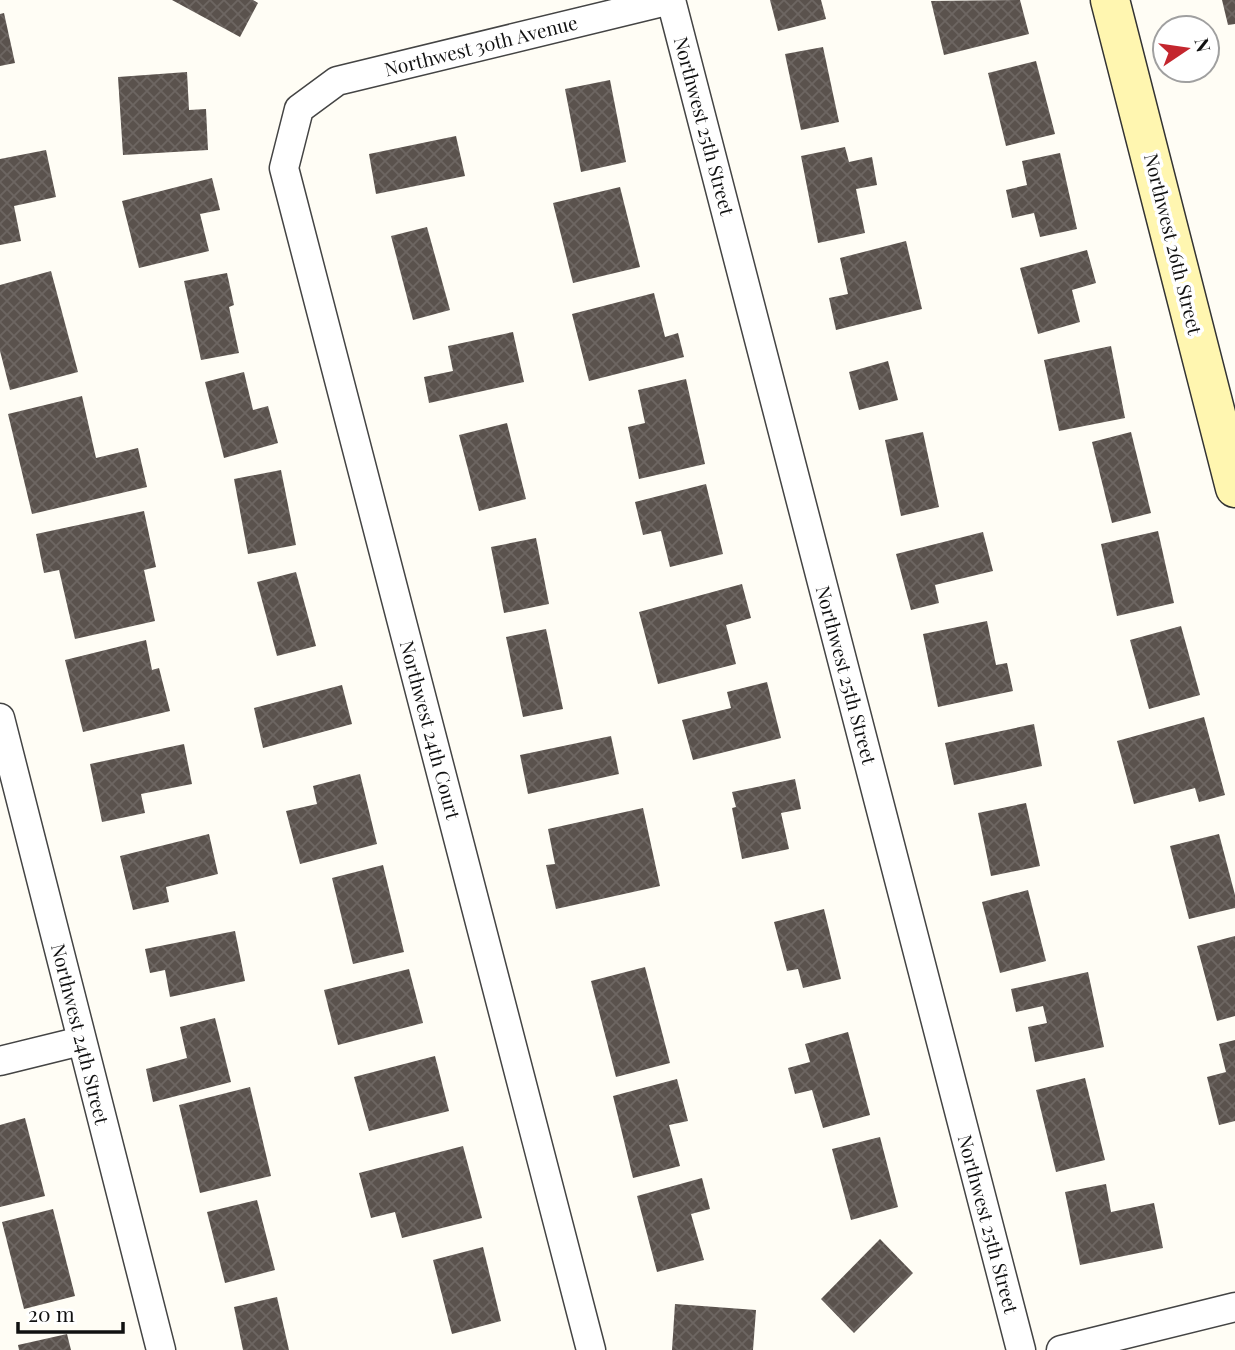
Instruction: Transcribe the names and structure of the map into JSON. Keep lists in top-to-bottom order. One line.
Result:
{"streets":{"street":["Northwest 30th Avenue","Northwest 25th Street","Northwest 26th Street","Northwest 24th Court","Northwest 24th Street"]},"crossings":[["Northwest 30th Avenue","Northwest 25th Street"],["Northwest 30th Avenue","Northwest 24th Court"]],"scale_bar":"20 m","north":"right"}
